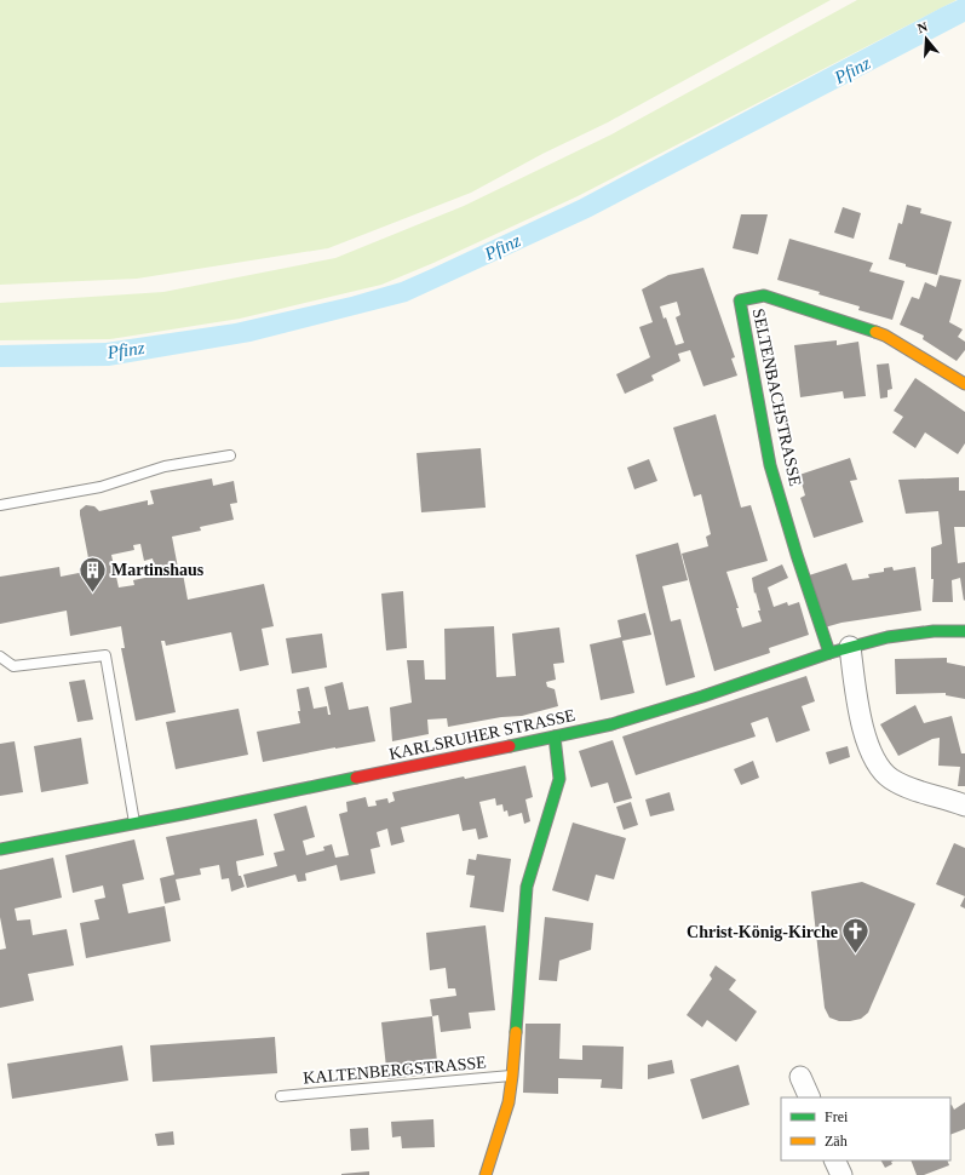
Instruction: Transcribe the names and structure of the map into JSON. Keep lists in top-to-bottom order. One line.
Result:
{"streets":{"street":["SELTENBACHSTRASSE","KARLSRUHER STRASSE","KALTENBERGSTRASSE"]},"crossings":[["SELTENBACHSTRASSE","KARLSRUHER STRASSE"],["KARLSRUHER STRASSE","KALTENBERGSTRASSE"]],"water":["Pfinz"],"places":{"building":["Martinshaus"],"church":["Christ-König-Kirche"]},"legend":["Frei","Zäh"],"north":"top"}
